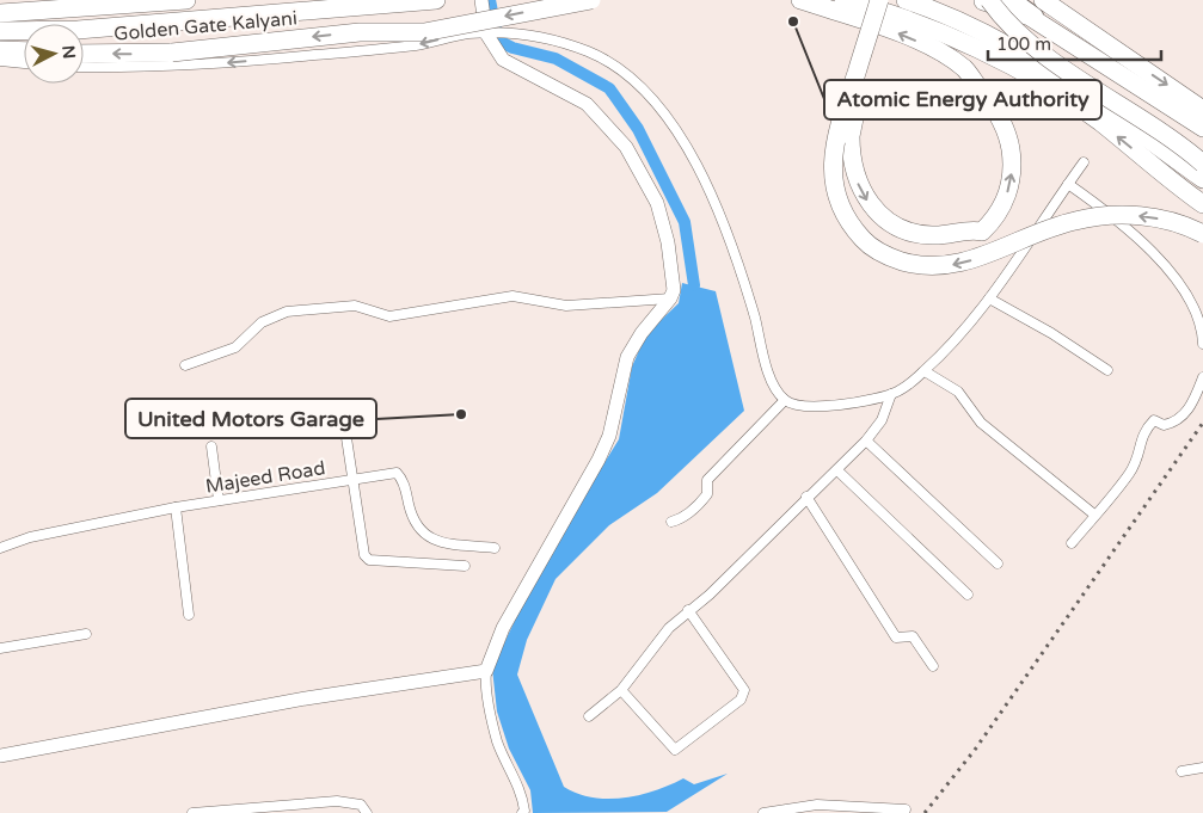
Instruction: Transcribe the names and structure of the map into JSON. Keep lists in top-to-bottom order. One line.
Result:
{"streets":{"highway":["Golden Gate Kalyani"],"street":["Majeed Road"]},"places":["Atomic Energy Authority","United Motors Garage"],"scale_bar":"100 m","north":"right"}
